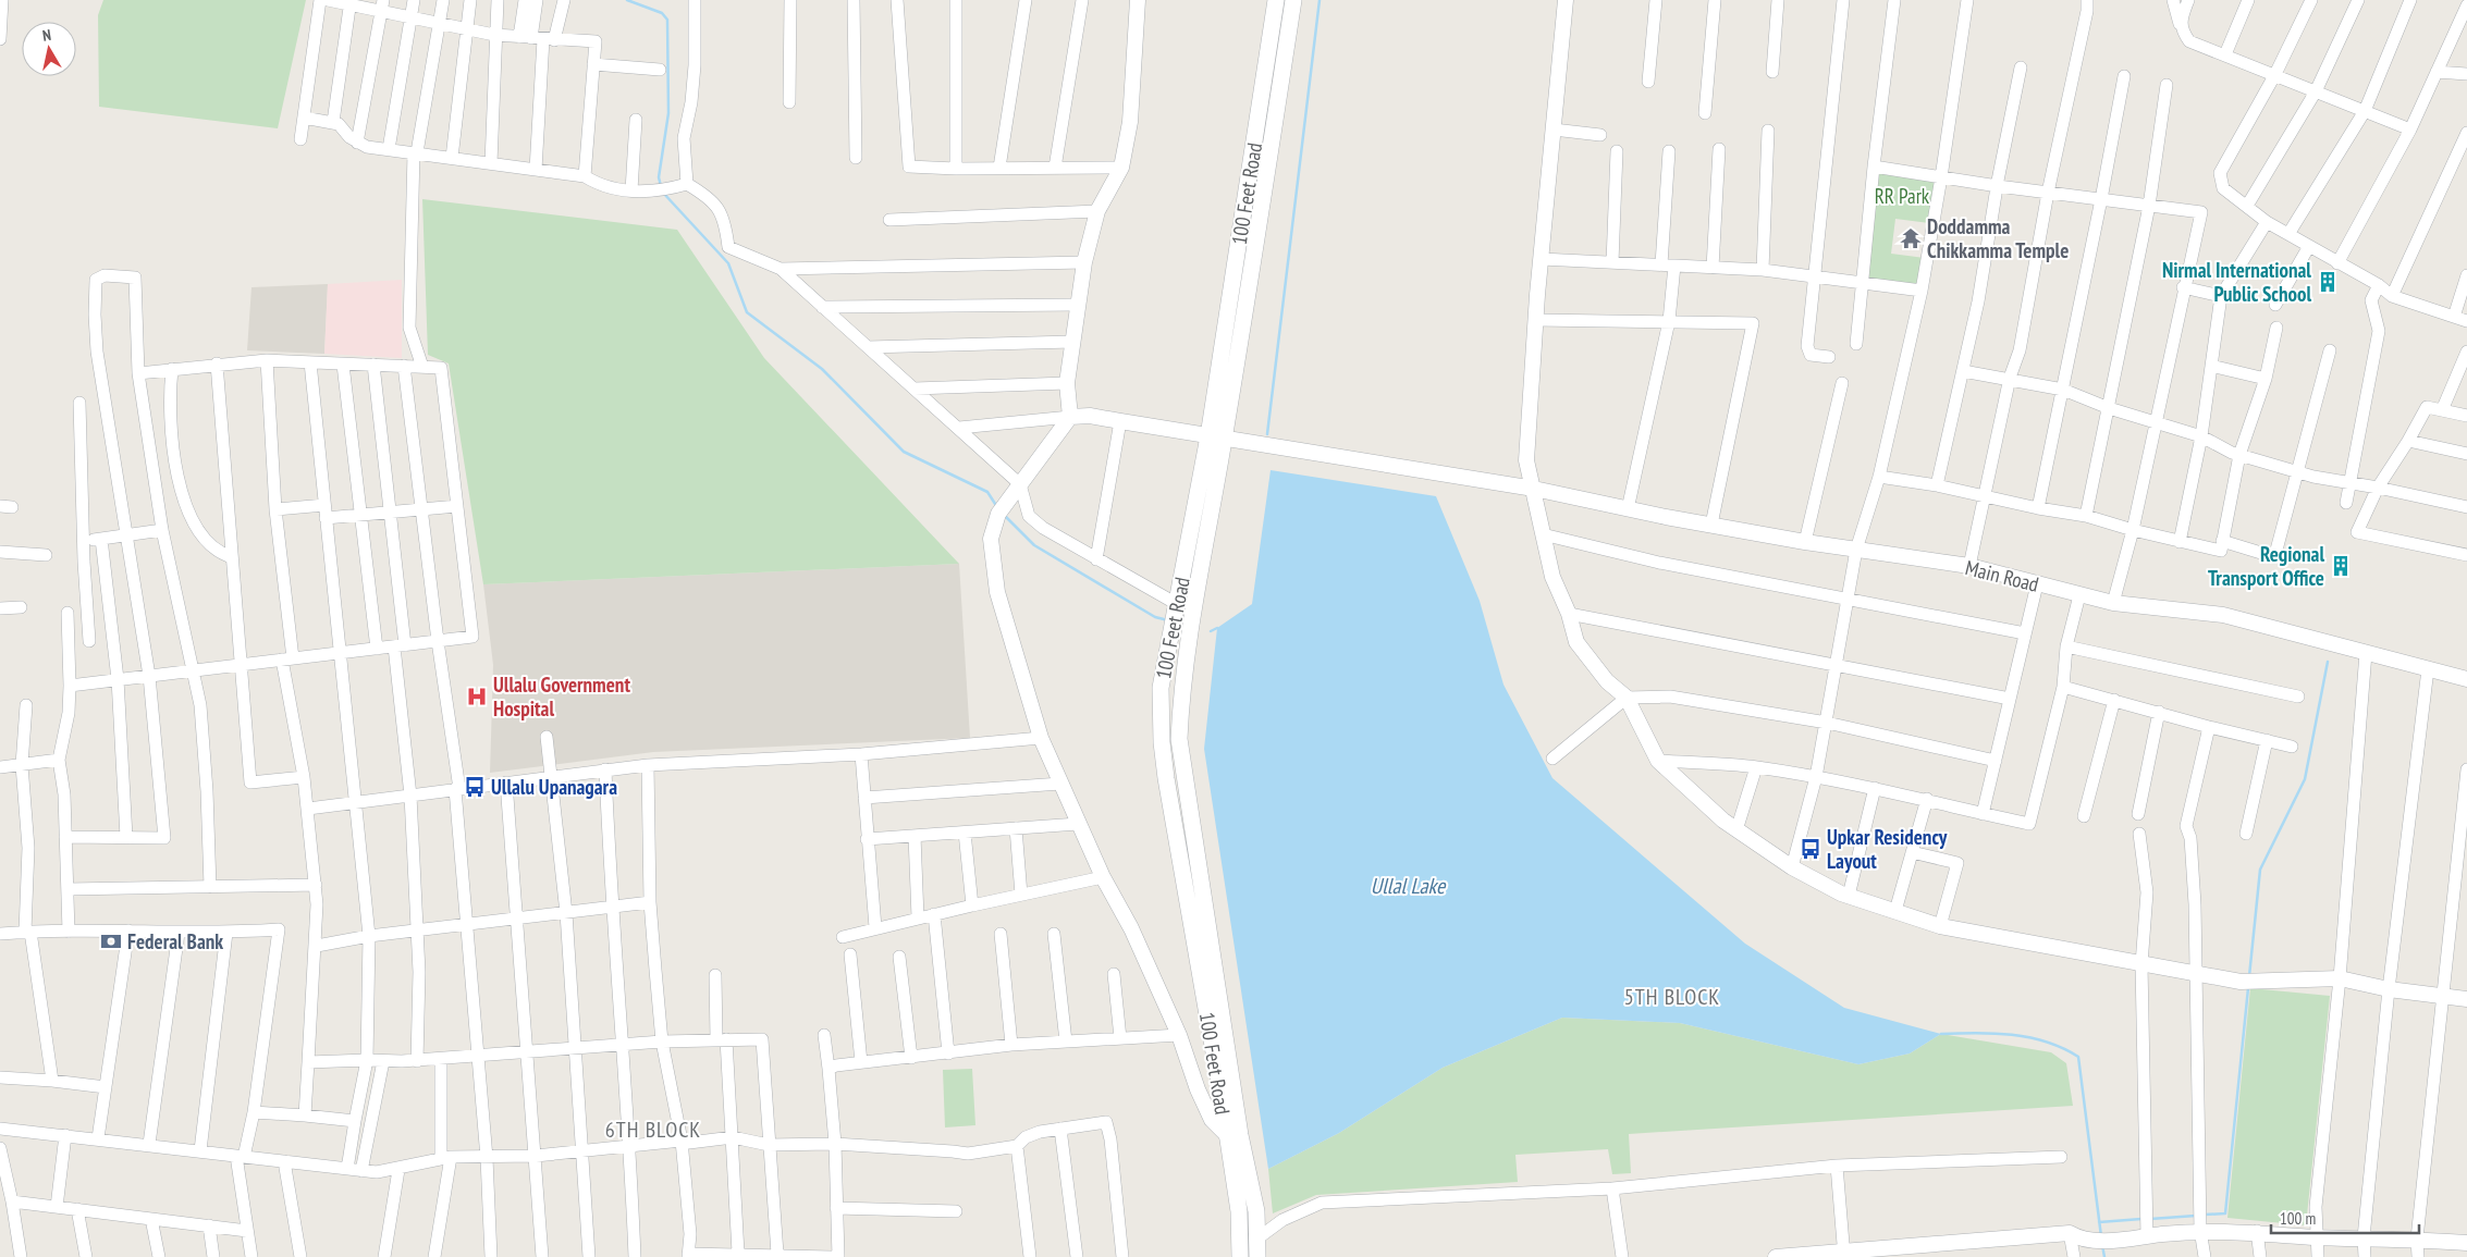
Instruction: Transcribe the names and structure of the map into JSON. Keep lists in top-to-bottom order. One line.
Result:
{"streets":{"main road":["100 Feet Road"],"street":["Main Road"]},"crossings":[["100 Feet Road","Main Road"]],"districts":["5TH BLOCK","6TH BLOCK"],"water":["Ullal Lake"],"parks":["RR Park"],"places":{"temple":["Doddamma Chikkamma Temple"],"building":["Nirmal International Public School","Regional Transport Office"],"hospital":["Ullalu Government Hospital"],"bus stop":["Ullalu Upanagara","Upkar Residency Layout"],"bank":["Federal Bank"]},"scale_bar":"100 m","north":"top"}
